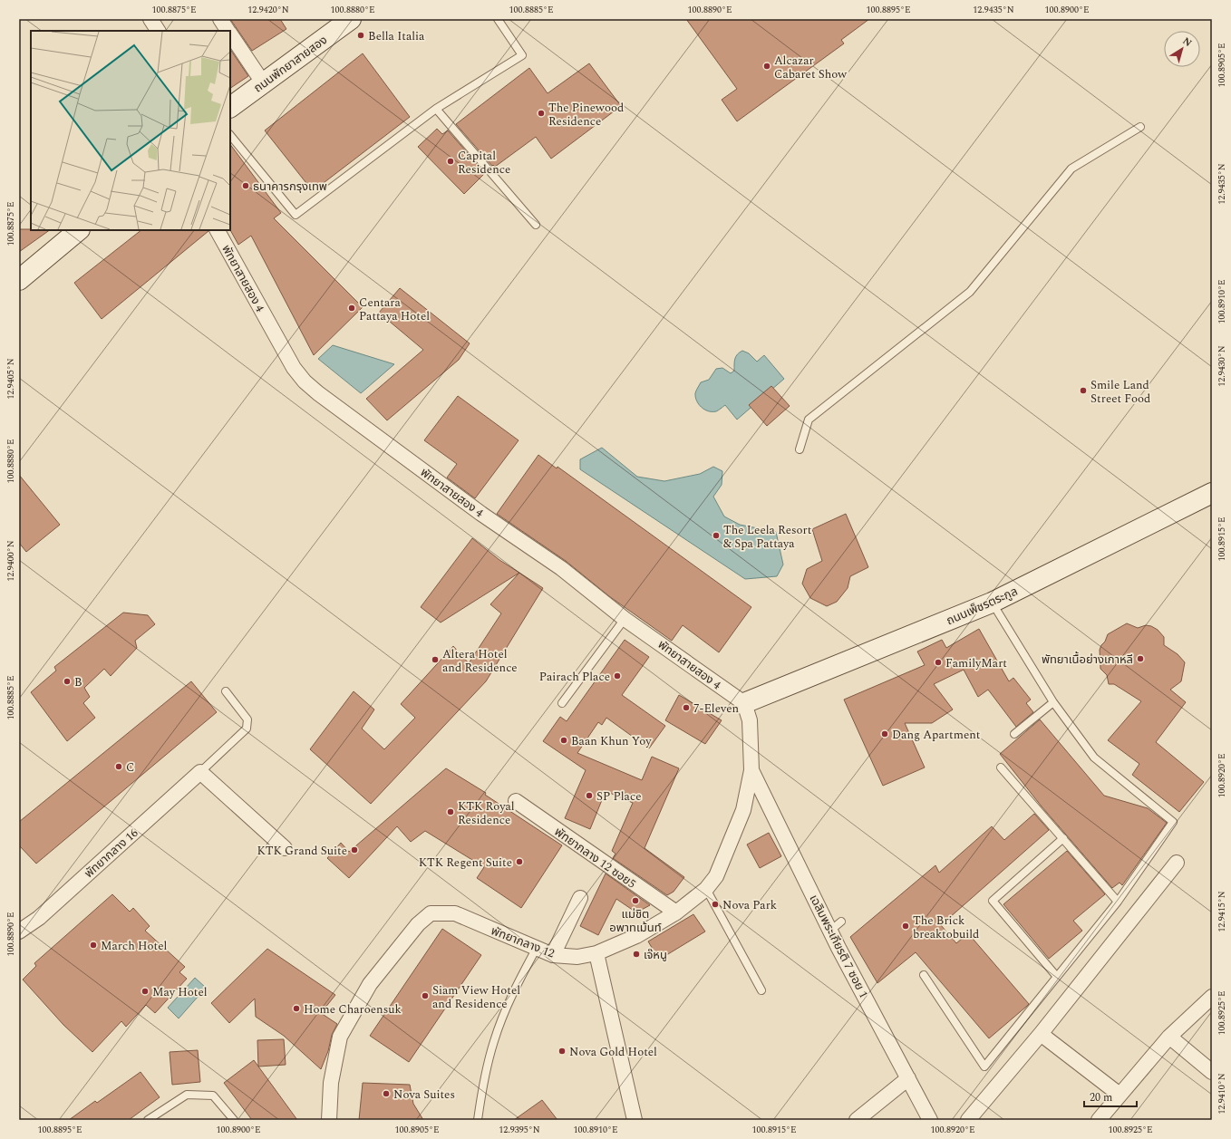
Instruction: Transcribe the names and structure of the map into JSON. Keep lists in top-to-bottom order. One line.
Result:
{"streets":{"street":["ถนนพัทยาสายสอง","พัทยาสายสอง 4","ถนนเพ็ชรตระกูล","พัทยากลาง 16","พัทยากลาง 12 ซอย5","พัทยากลาง 12","เฉลิมพระเกียรติ 7 ซอย 1"]},"crossings":[["พัทยาสายสอง 4","ถนนเพ็ชรตระกูล"],["พัทยาสายสอง 4","พัทยากลาง 12"],["ถนนเพ็ชรตระกูล","พัทยากลาง 12"],["พัทยากลาง 12 ซอย5","พัทยากลาง 12"],["พัทยากลาง 12","เฉลิมพระเกียรติ 7 ซอย 1"]],"places":["Bella Italia","Alcazar Cabaret Show","The Pinewood Residence","Capital Residence","ธนาคารกรุงเทพ","Centara Pattaya Hotel","Smile Land Street Food","The Leela Resort & Spa Pattaya","พัทยาเนื้อย่างเกาหลี","Altera Hotel and Residence","FamilyMart","Pairach Place","B","7-Eleven","Dang Apartment","Baan Khun Yoy","C","SP Place","KTK Royal Residence","KTK Grand Suite","KTK Regent Suite","แม่ชิต อพาทเม้นท์","Nova Park","The Brick breaktobuild","March Hotel","เจ๊หนู","May Hotel","Siam View Hotel and Residence","Home Charoensuk","Nova Gold Hotel","Nova Suites"],"scale_bar":"20 m","north":"top right","coordinates":["100.8875°E","12.9420°N","100.8880°E","100.8885°E","100.8890°E","100.8895°E","12.9435°N","100.8900°E","100.8905°E","100.8910°E","12.9430°N","12.9405°N","100.8915°E","12.9400°N","100.8920°E","12.9415°N","100.8925°E","12.9410°N","12.9395°N"]}
